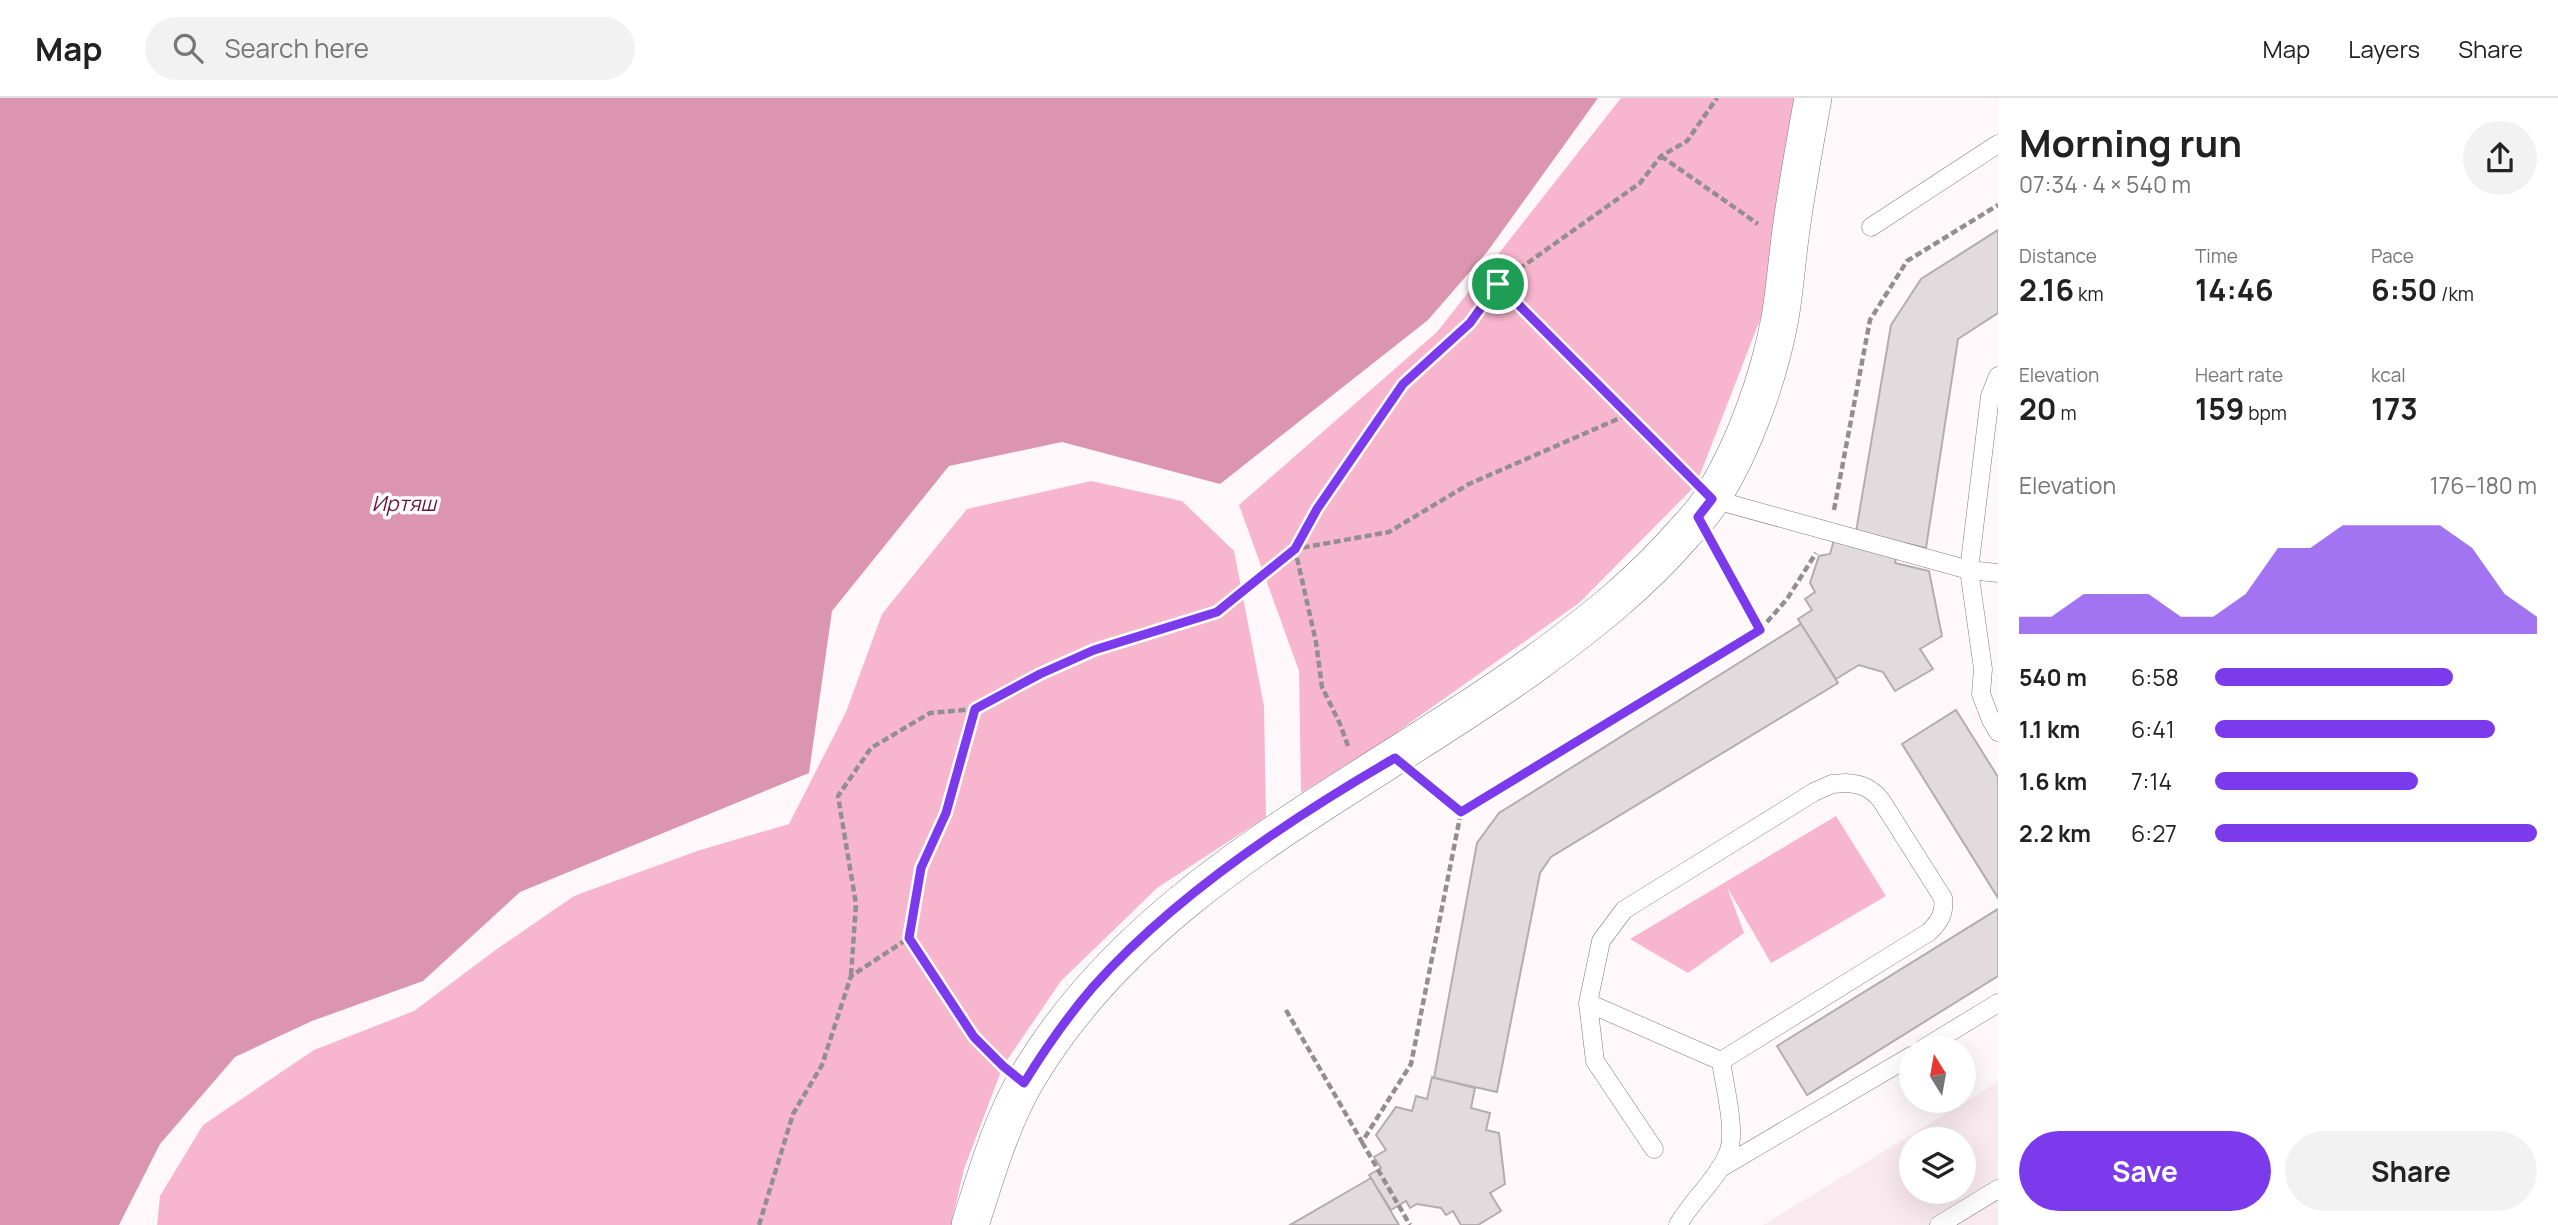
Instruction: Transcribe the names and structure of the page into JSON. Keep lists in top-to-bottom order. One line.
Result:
{"water":["Иртяш"],"north":"top","page":{"header":"Map","search":"Search here","nav":["Map","Layers","Share"],"heading":["Morning run","07:34 · 4 × 540 m"],"stats":[["Distance","2.16 km"],["Time","14:46"],["Pace","6:50 /km"],["Elevation","20 m"],["Heart rate","159 bpm"],["kcal","173"]],"chart":["Elevation","176–180 m"],"list":[{"name":"540 m","note":"6:58"},{"name":"1.1 km","note":"6:41"},{"name":"1.6 km","note":"7:14"},{"name":"2.2 km","note":"6:27"}],"buttons":["Save","Share"]}}
